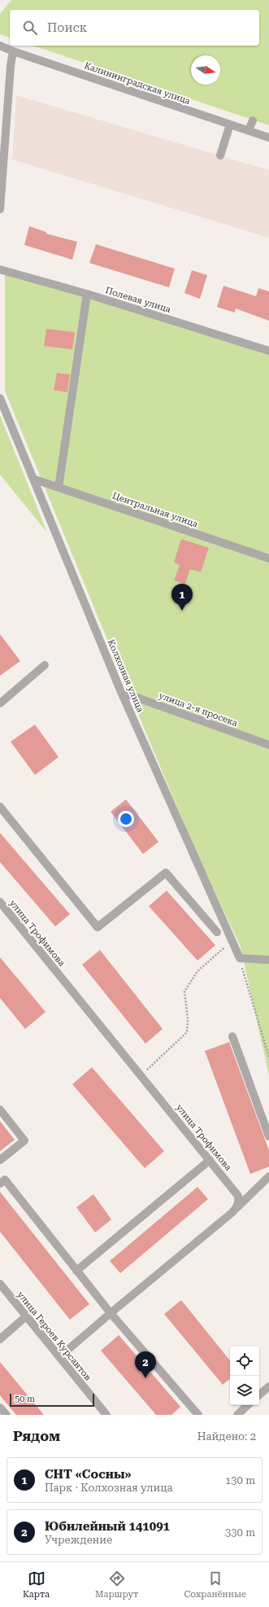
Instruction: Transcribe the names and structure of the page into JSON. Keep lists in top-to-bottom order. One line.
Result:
{"streets":{"street":["Калининградская улица","Полевая улица","Центральная улица","Колхозная улица","улица 2-я просека","улица Трофимова","улица Героев Курсантов"]},"crossings":[["Центральная улица","Колхозная улица"],["Колхозная улица","улица 2-я просека"]],"scale_bar":"50 m","north":"right","page":{"search":"Поиск","pins":["1","2"],"scale":"50 m","heading":["Рядом","Найдено: 2"],"list":[{"mark":"1","name":"СНТ «Сосны»","note":"Парк · Колхозная улица","value":"130 m"},{"mark":"2","name":"Юбилейный 141091","note":"Учреждение","value":"330 m"}],"nav":["Карта","Маршрут","Сохранённые"]}}
